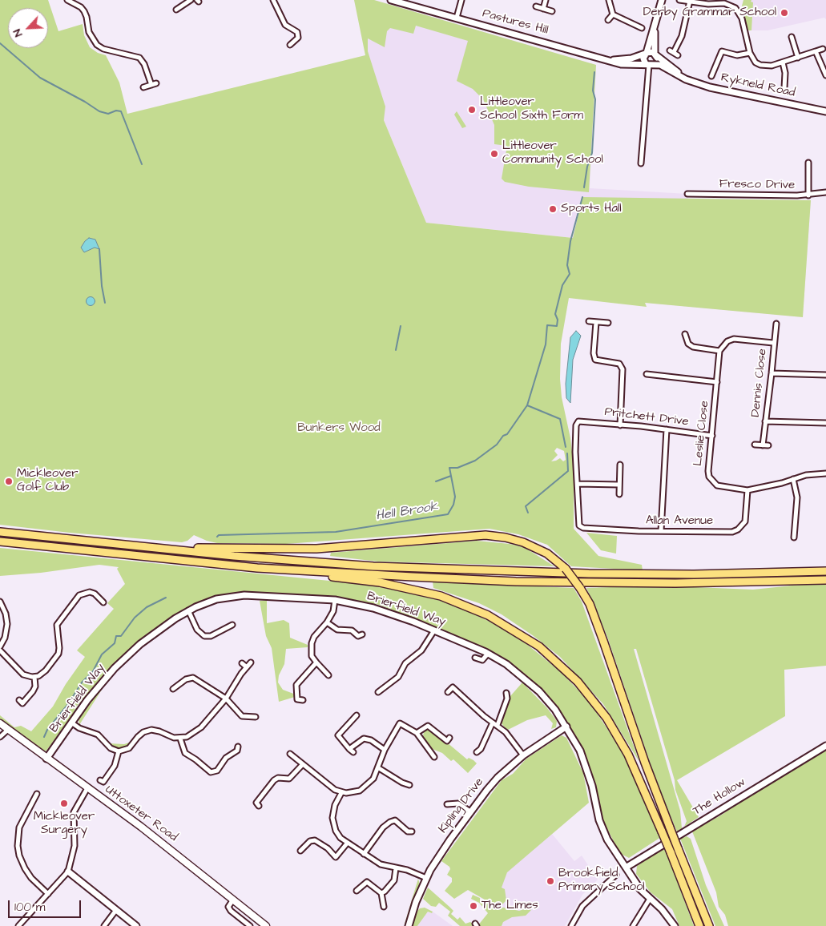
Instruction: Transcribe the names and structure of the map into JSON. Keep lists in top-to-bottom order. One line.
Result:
{"streets":{"main road":["Uttoxeter Road"],"street":["Pastures Hill","Rykneld Road","Fresco Drive","Dennis Close","Pritchett Drive","Leslie Close","Allan Avenue","Brierfield Way","The Hollow","Kipling Drive"]},"crossings":[["Pastures Hill","Rykneld Road"],["Pritchett Drive","Leslie Close"],["Pritchett Drive","Allan Avenue"],["Leslie Close","Allan Avenue"],["Brierfield Way","The Hollow"],["Brierfield Way","Kipling Drive"],["Brierfield Way","Uttoxeter Road"]],"water":["Hell Brook"],"parks":["Bunkers Wood"],"places":["Derby Grammar School","Littleover School Sixth Form","Littleover Community School","Sports Hall","Mickleover Golf Club","Mickleover Surgery","Brookfield Primary School","The Limes"],"scale_bar":"100 m","north":"bottom left"}
